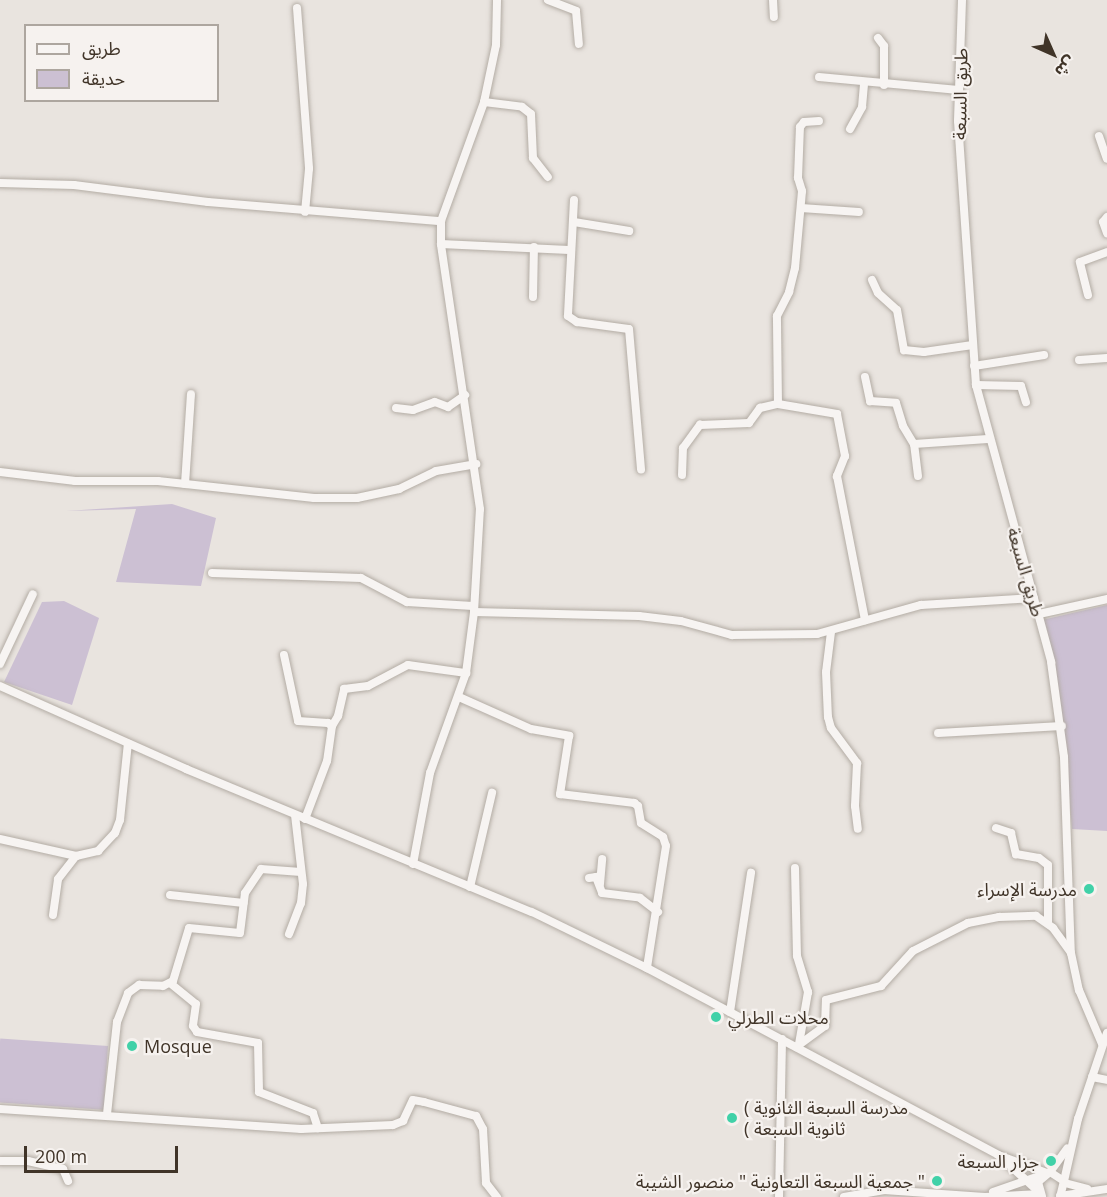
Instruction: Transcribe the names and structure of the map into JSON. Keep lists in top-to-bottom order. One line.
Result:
{"streets":{"street":["طريق السبعة"]},"places":["مدرسة الإسراء","محلات الطرلي","Mosque","( مدرسة السبعة الثانوية ( ثانوية السبعة","جزار السبعة","جمعية السبعة التعاونية \" منصور الشيبة \""],"legend":["طريق","حديقة"],"scale_bar":"200 m","north":"bottom right"}
